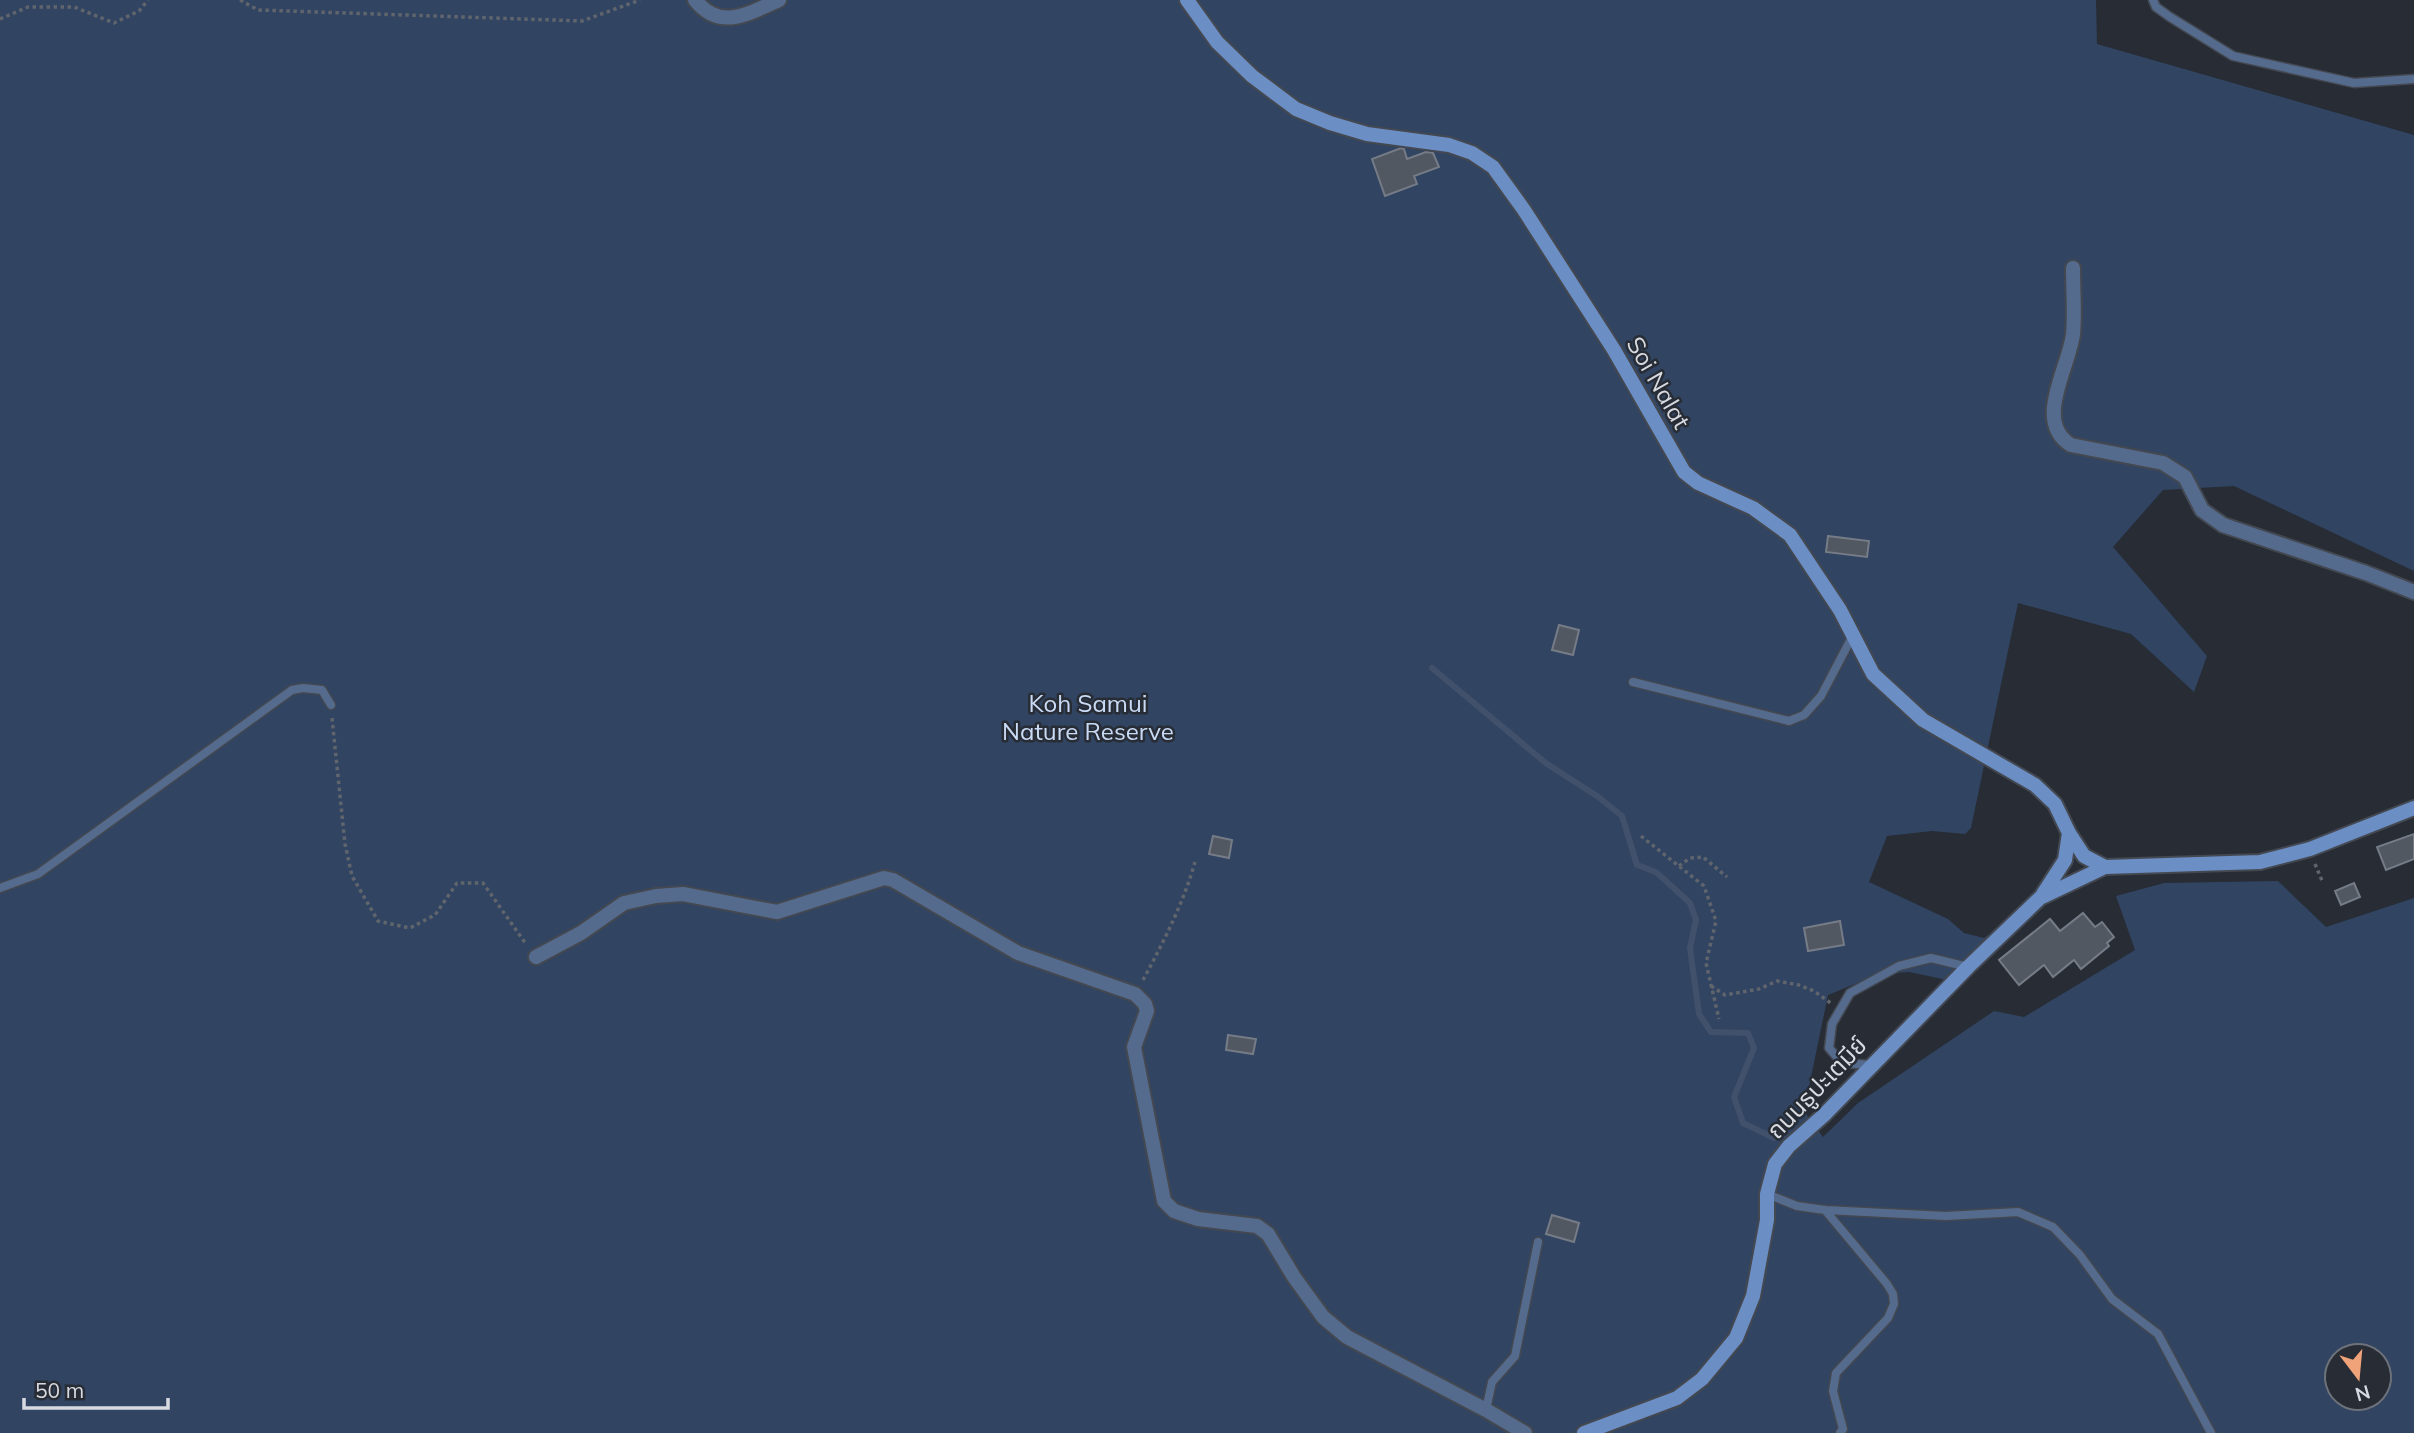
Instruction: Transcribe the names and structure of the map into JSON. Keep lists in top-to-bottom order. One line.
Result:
{"streets":{"street":["Soi Nalat","ถนนธูปะเตมีย์"]},"parks":["Koh Samui Nature Reserve"],"scale_bar":"50 m","north":"bottom"}
